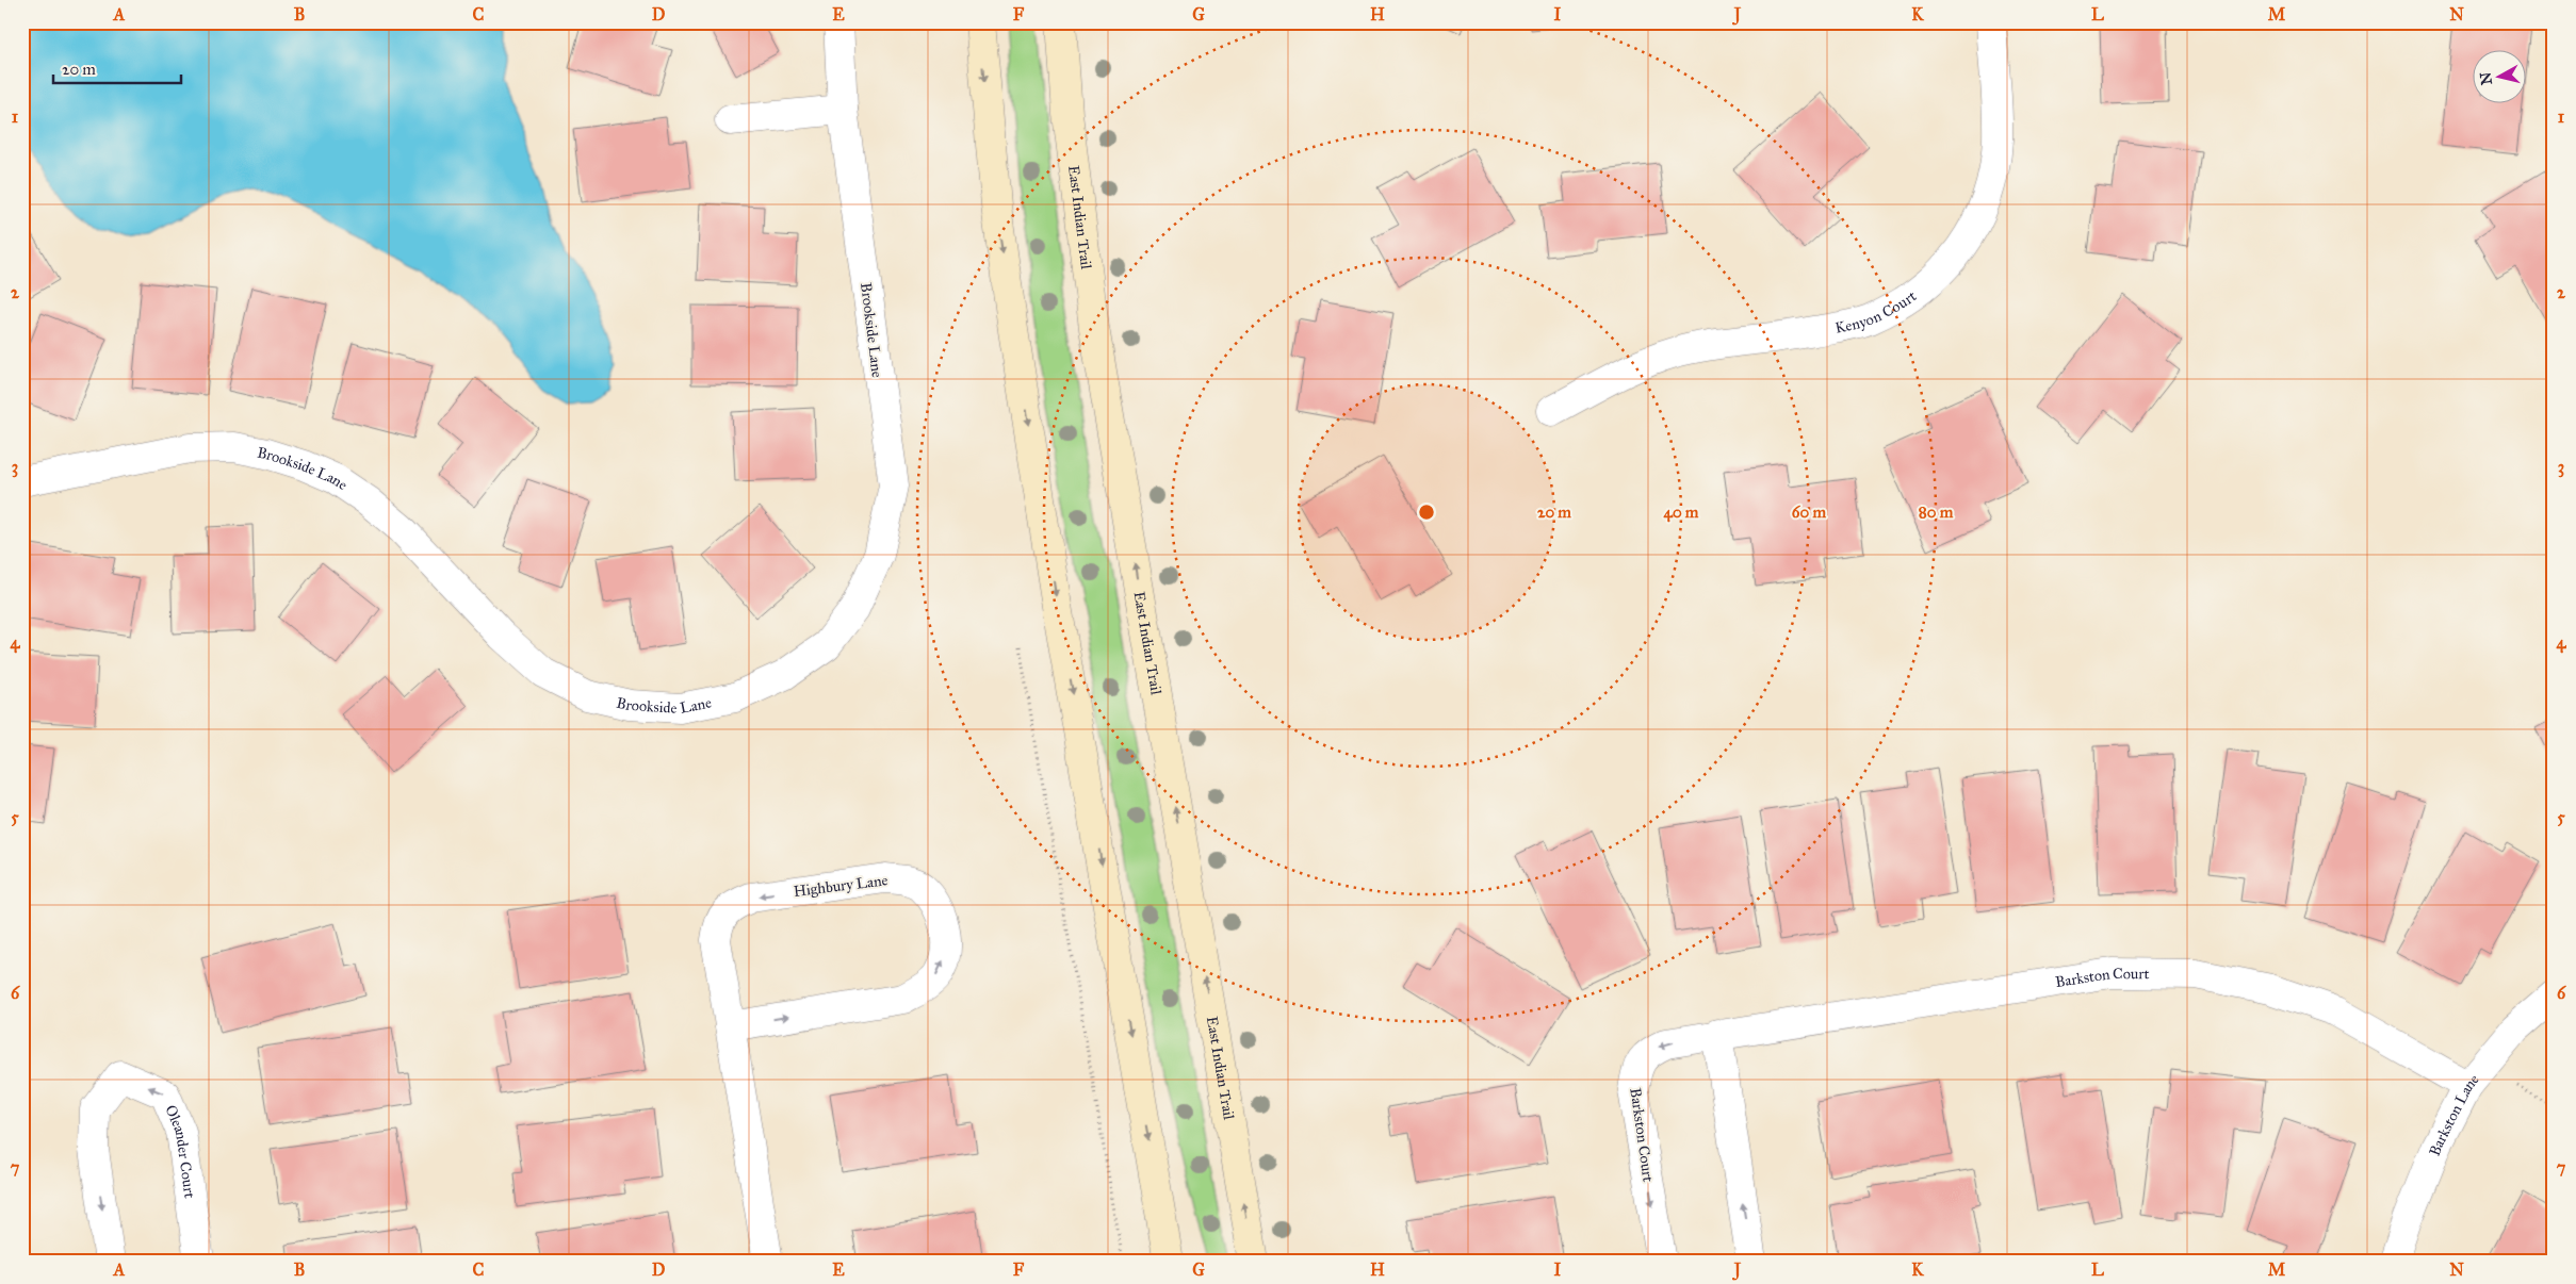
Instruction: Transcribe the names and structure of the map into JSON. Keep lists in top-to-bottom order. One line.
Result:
{"streets":{"main road":["East Indian Trail"],"street":["Kenyon Court","Brookside Lane","Highbury Lane","Barkston Court","Barkston Lane","Oleander Court"]},"crossings":[["Barkston Court","Barkston Lane"]],"scale_bar":"20 m","north":"left","grid":{"columns":["A","B","C","D","E","F","G","H","I","J","K","L","M","N"],"rows":["1","2","3","4","5","6","7"]},"rings":["20 m","40 m","60 m","80 m"]}
